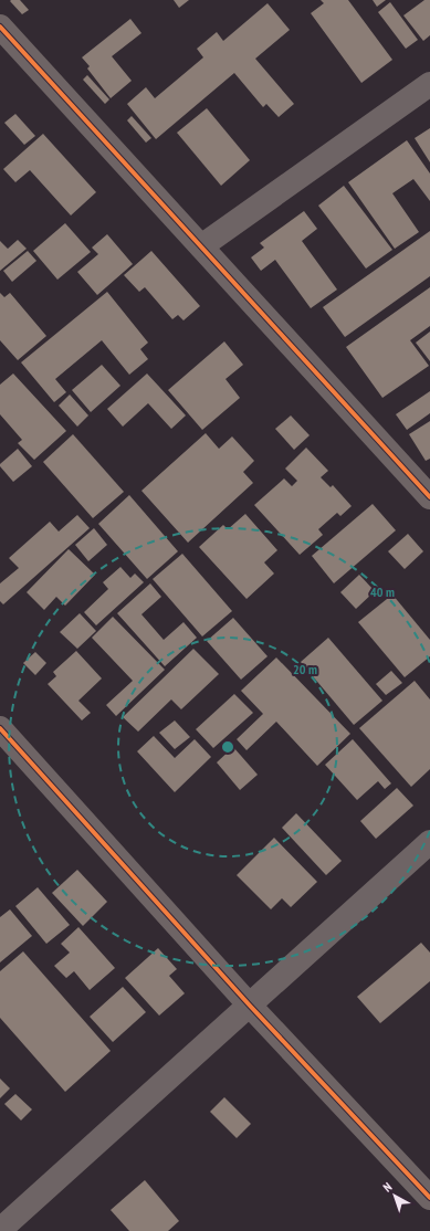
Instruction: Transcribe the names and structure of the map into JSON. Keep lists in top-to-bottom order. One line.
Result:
{"north":"top left","rings":["40 m","20 m"]}
